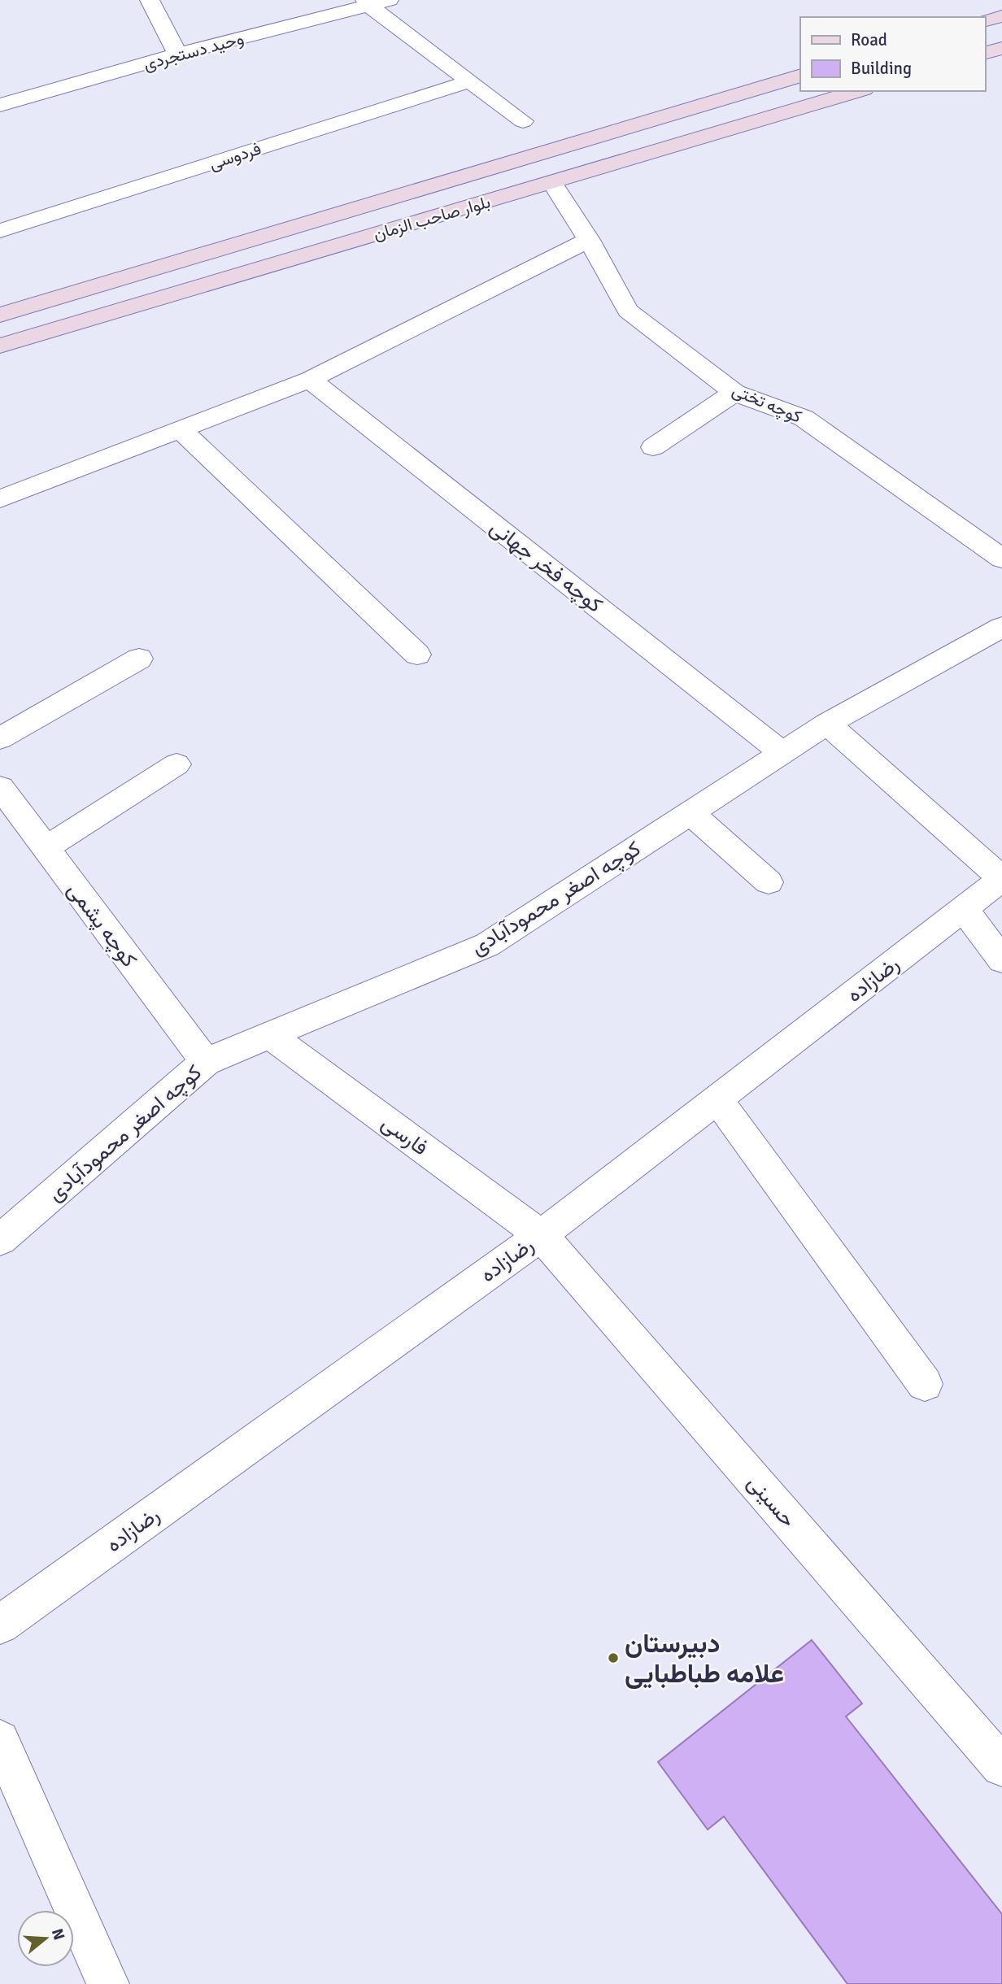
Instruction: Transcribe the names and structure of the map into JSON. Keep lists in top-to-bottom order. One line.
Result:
{"streets":{"main road":["بلوار صاحب الزمان"],"street":["وحید دستجردی","فردوسی","کوچه تختی","کوچه فخر جهانی","کوچه اصغر محمودآبادی","کوچه پشمی","رضازاده","فارسی","حسینی"]},"crossings":[["بلوار صاحب الزمان","کوچه تختی"],["کوچه فخر جهانی","کوچه اصغر محمودآبادی"],["کوچه اصغر محمودآبادی","کوچه پشمی"],["کوچه اصغر محمودآبادی","فارسی"],["رضازاده","فارسی"],["رضازاده","حسینی"],["فارسی","حسینی"]],"places":["دبیرستان علامه طباطبایی"],"legend":["Road","Building"],"north":"right"}
